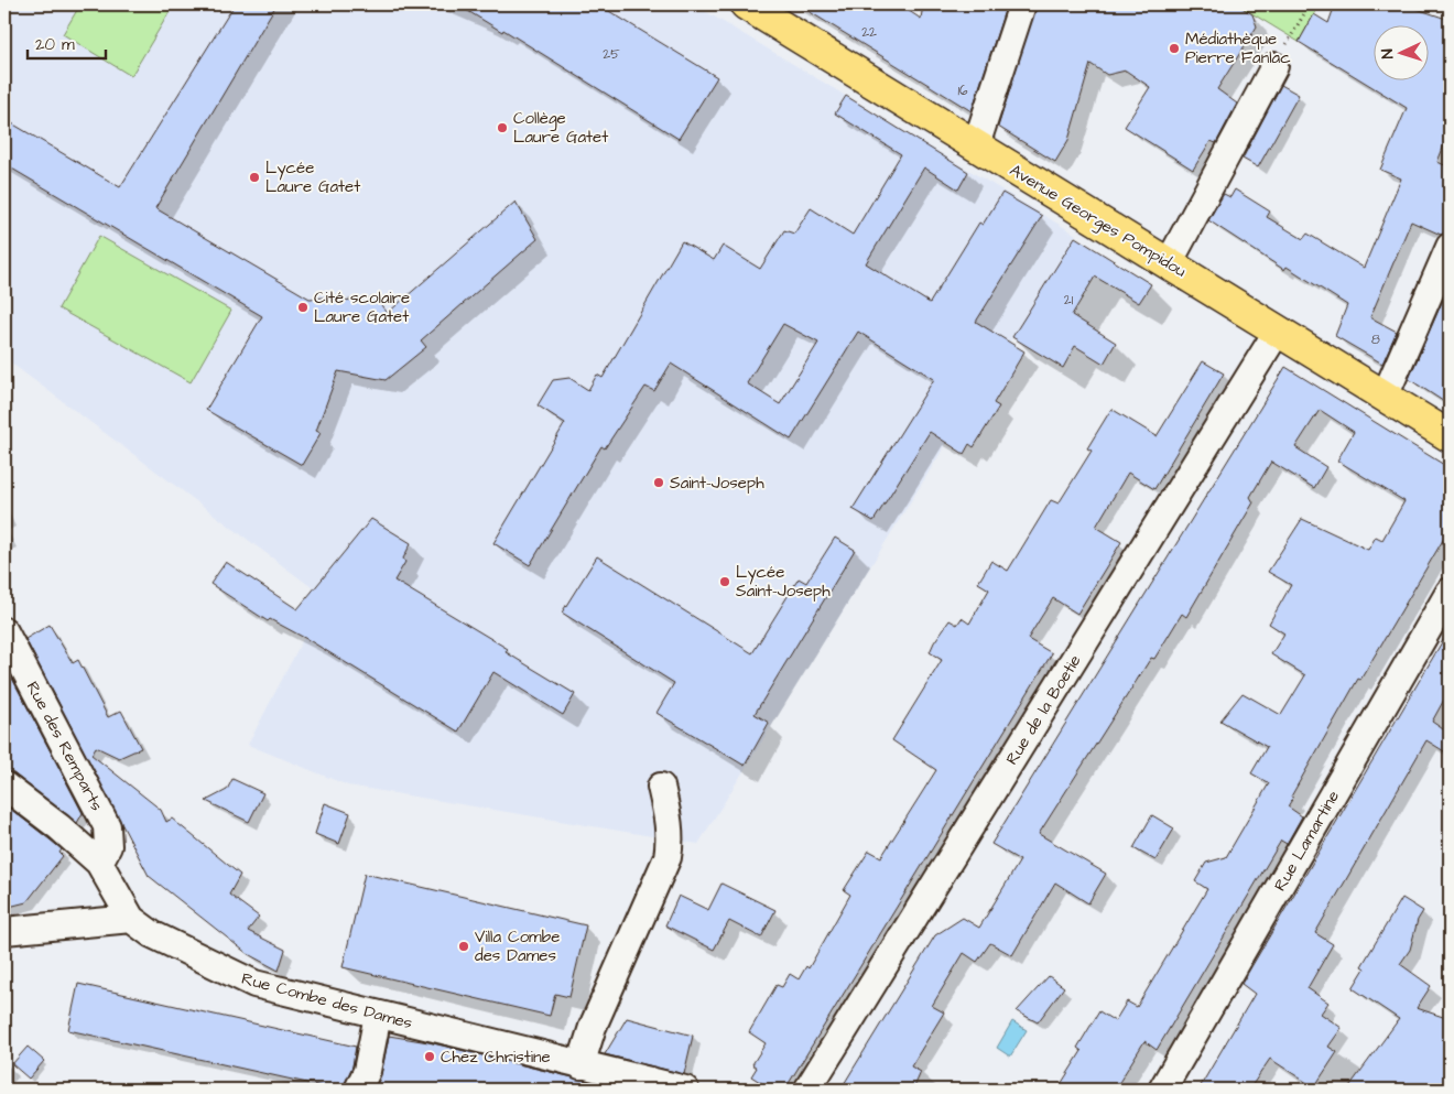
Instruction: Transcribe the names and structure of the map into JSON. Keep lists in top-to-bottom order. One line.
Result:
{"streets":{"main road":["Avenue Georges Pompidou"],"street":["Rue de la Boetie","Rue des Remparts","Rue Lamartine","Rue Combe des Dames"]},"crossings":[["Avenue Georges Pompidou","Rue de la Boetie"],["Rue des Remparts","Rue Combe des Dames"]],"places":["Médiathèque Pierre Fanlac","Collège Laure Gatet","Lycée Laure Gatet","Cité scolaire Laure Gatet","Saint-Joseph","Lycée Saint-Joseph","Villa Combe des Dames","Chez Christine"],"house_numbers":["22","25","16","21","8"],"scale_bar":"20 m","north":"left"}
